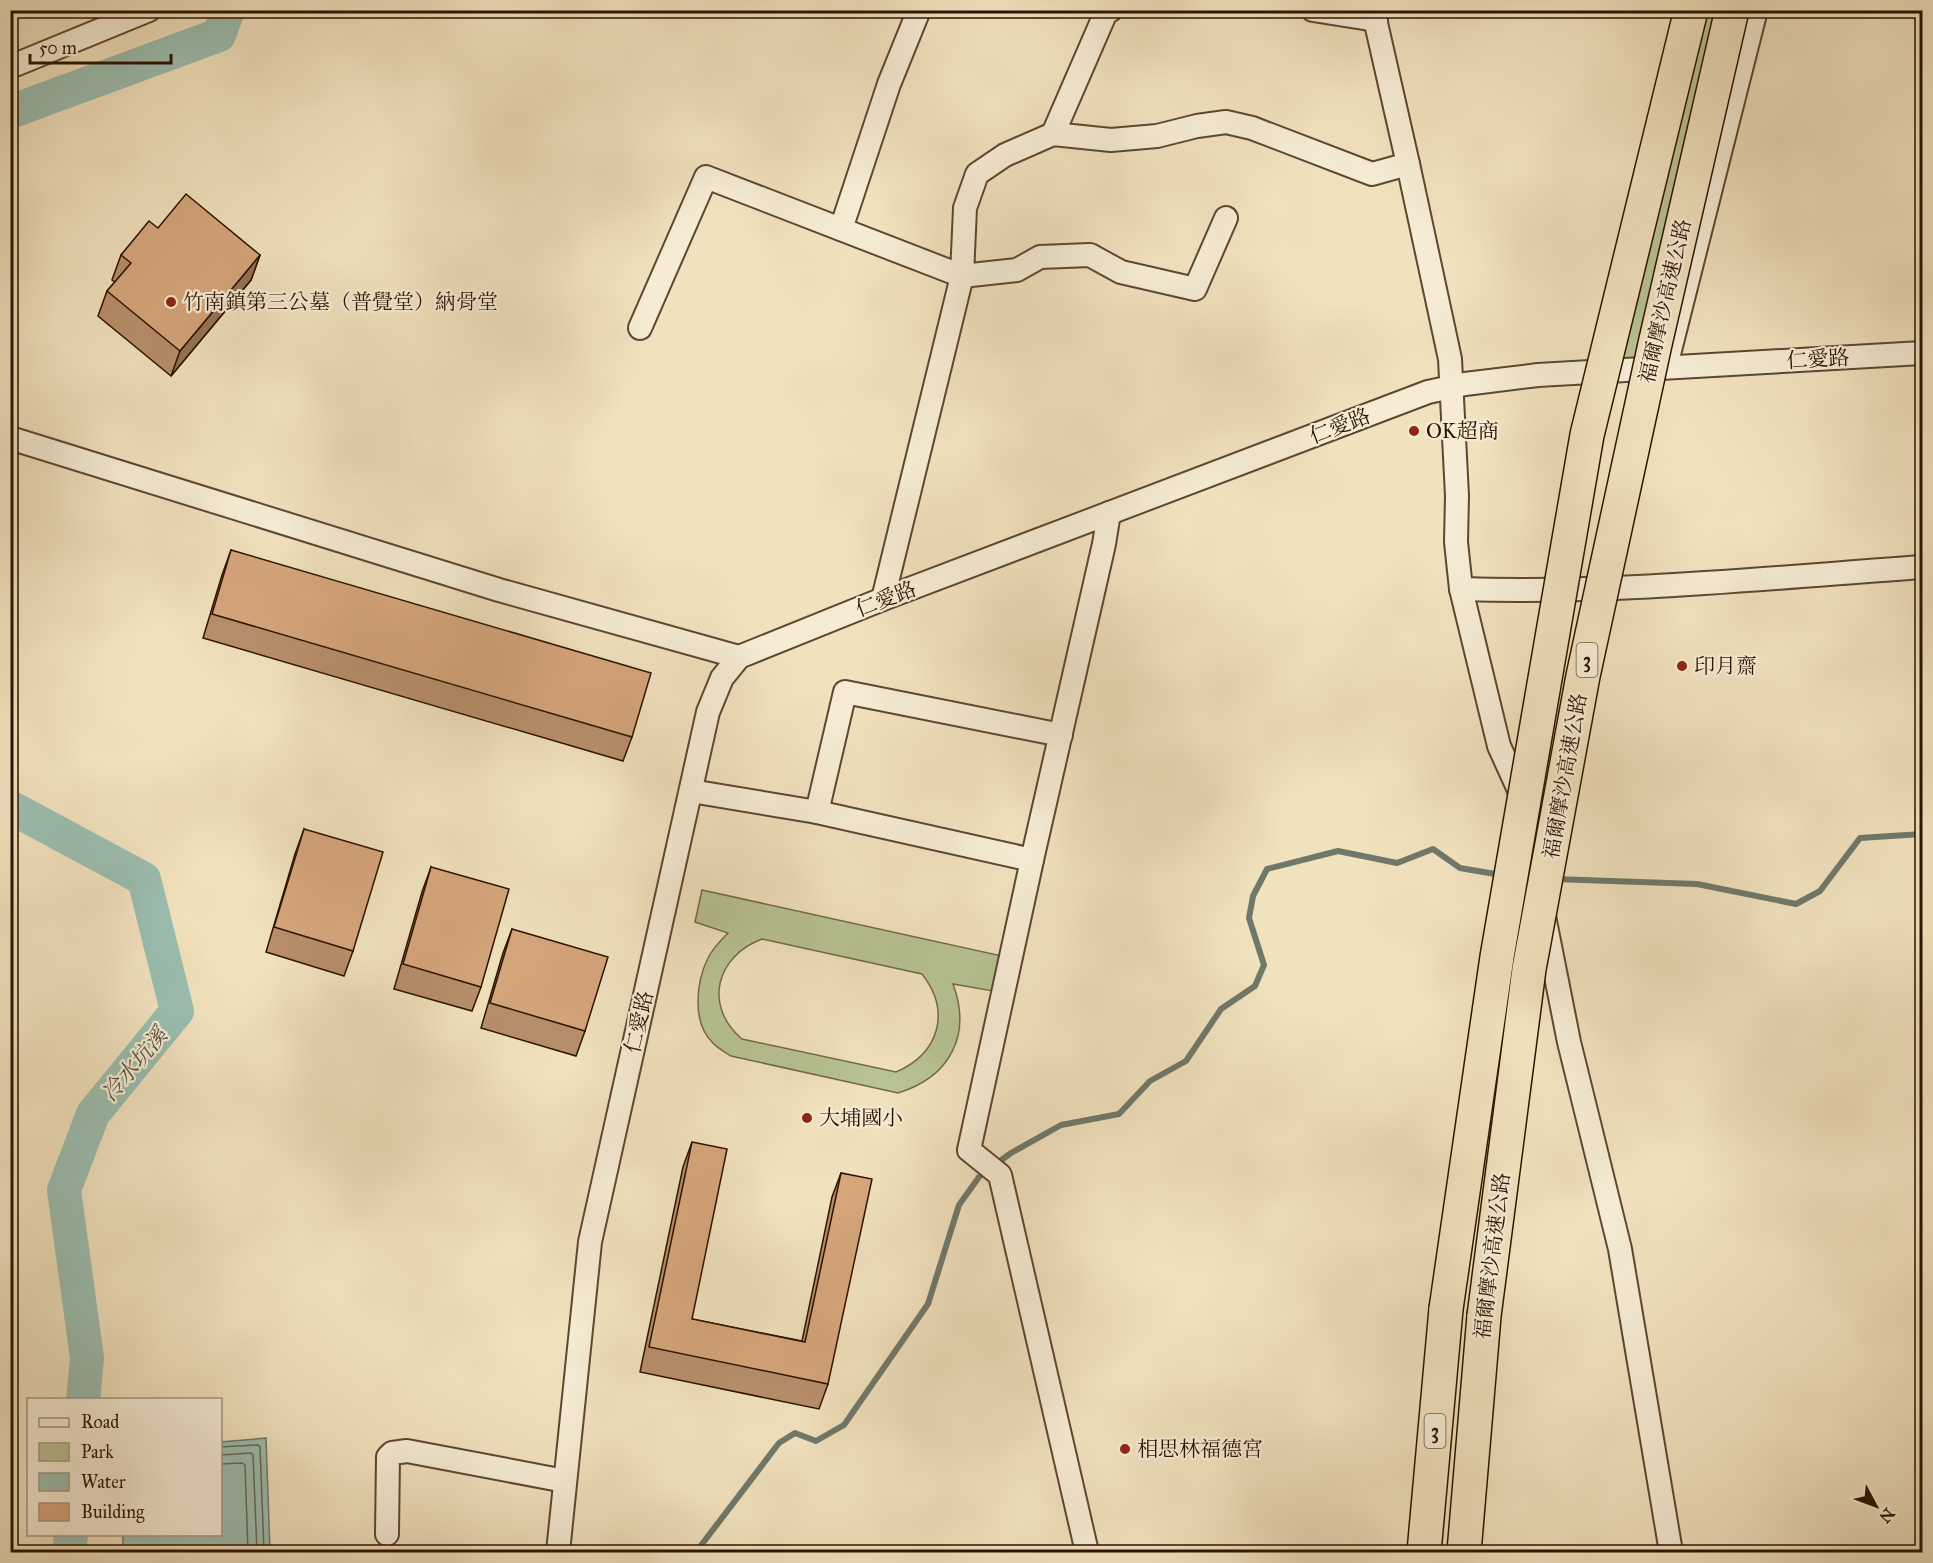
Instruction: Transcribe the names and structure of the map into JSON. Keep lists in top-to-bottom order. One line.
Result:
{"streets":{"highway":["福爾摩沙高速公路","3"],"street":["仁愛路"]},"water":["冷水坑溪"],"places":["竹南鎮第三公墓（普覺堂）納骨堂","OK超商","印月齋","大埔國小","相思林福德宮"],"legend":["Road","Park","Water","Building"],"scale_bar":"50 m","north":"bottom right"}
